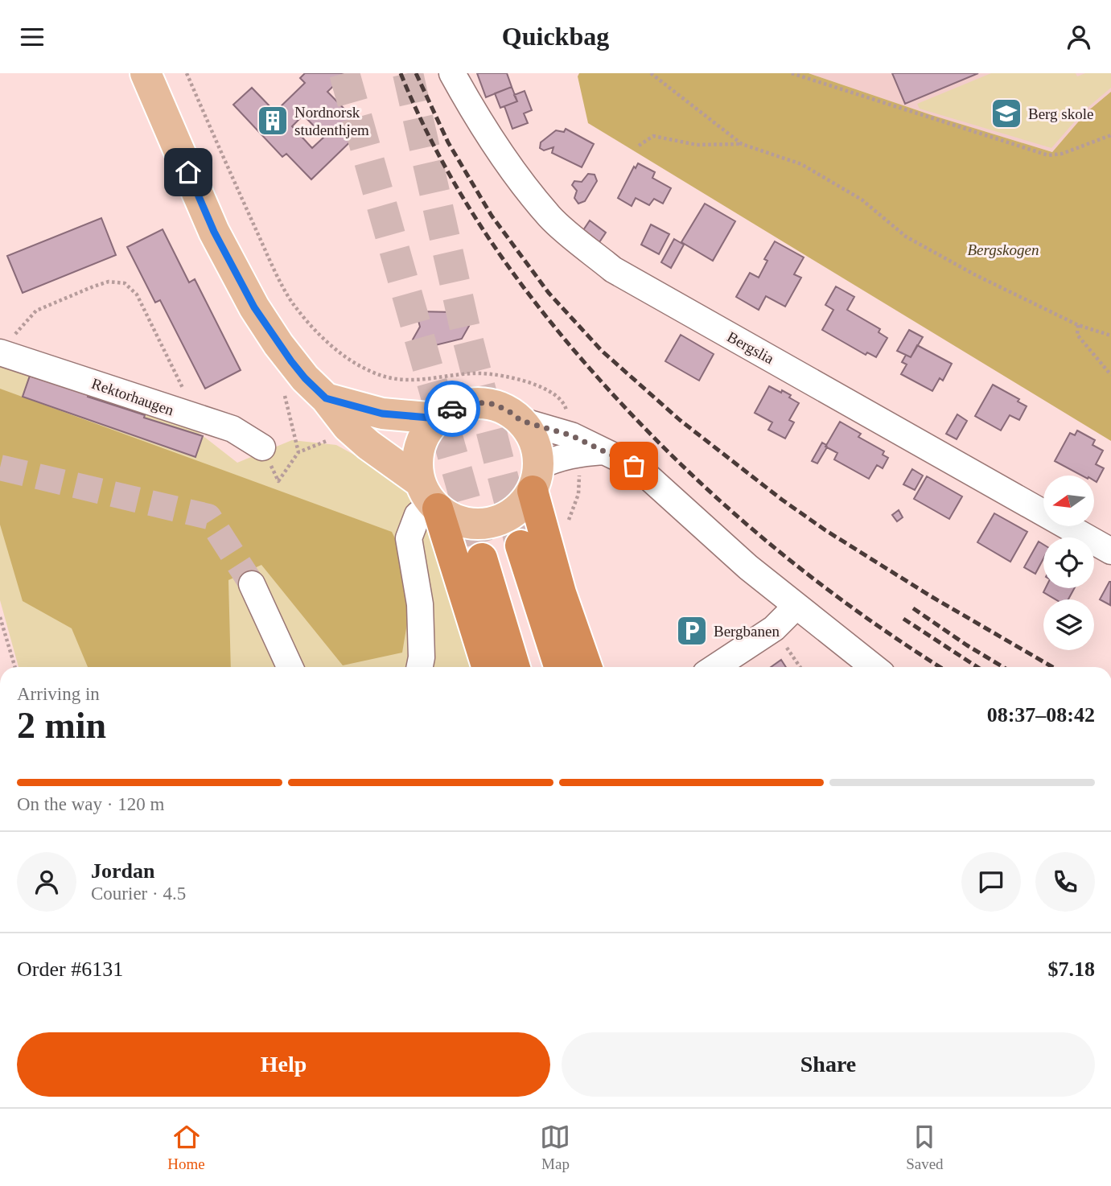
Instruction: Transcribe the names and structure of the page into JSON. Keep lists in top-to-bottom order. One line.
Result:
{"streets":{"street":["Bergslia","Rektorhaugen"]},"parks":["Bergskogen"],"places":{"school or university":["Berg skole"],"building":["Nordnorsk studenthjem"],"parking":["Bergbanen"]},"north":"left","page":{"header":"Quickbag","heading":["2 min","Arriving in","08:37–08:42"],"panel":["Jordan","Courier · 4.5","Order #6131","$7.18"],"bar":"On the way · 120 m","buttons":["Help","Share"],"tabs":["Home","Map","Saved"]}}
